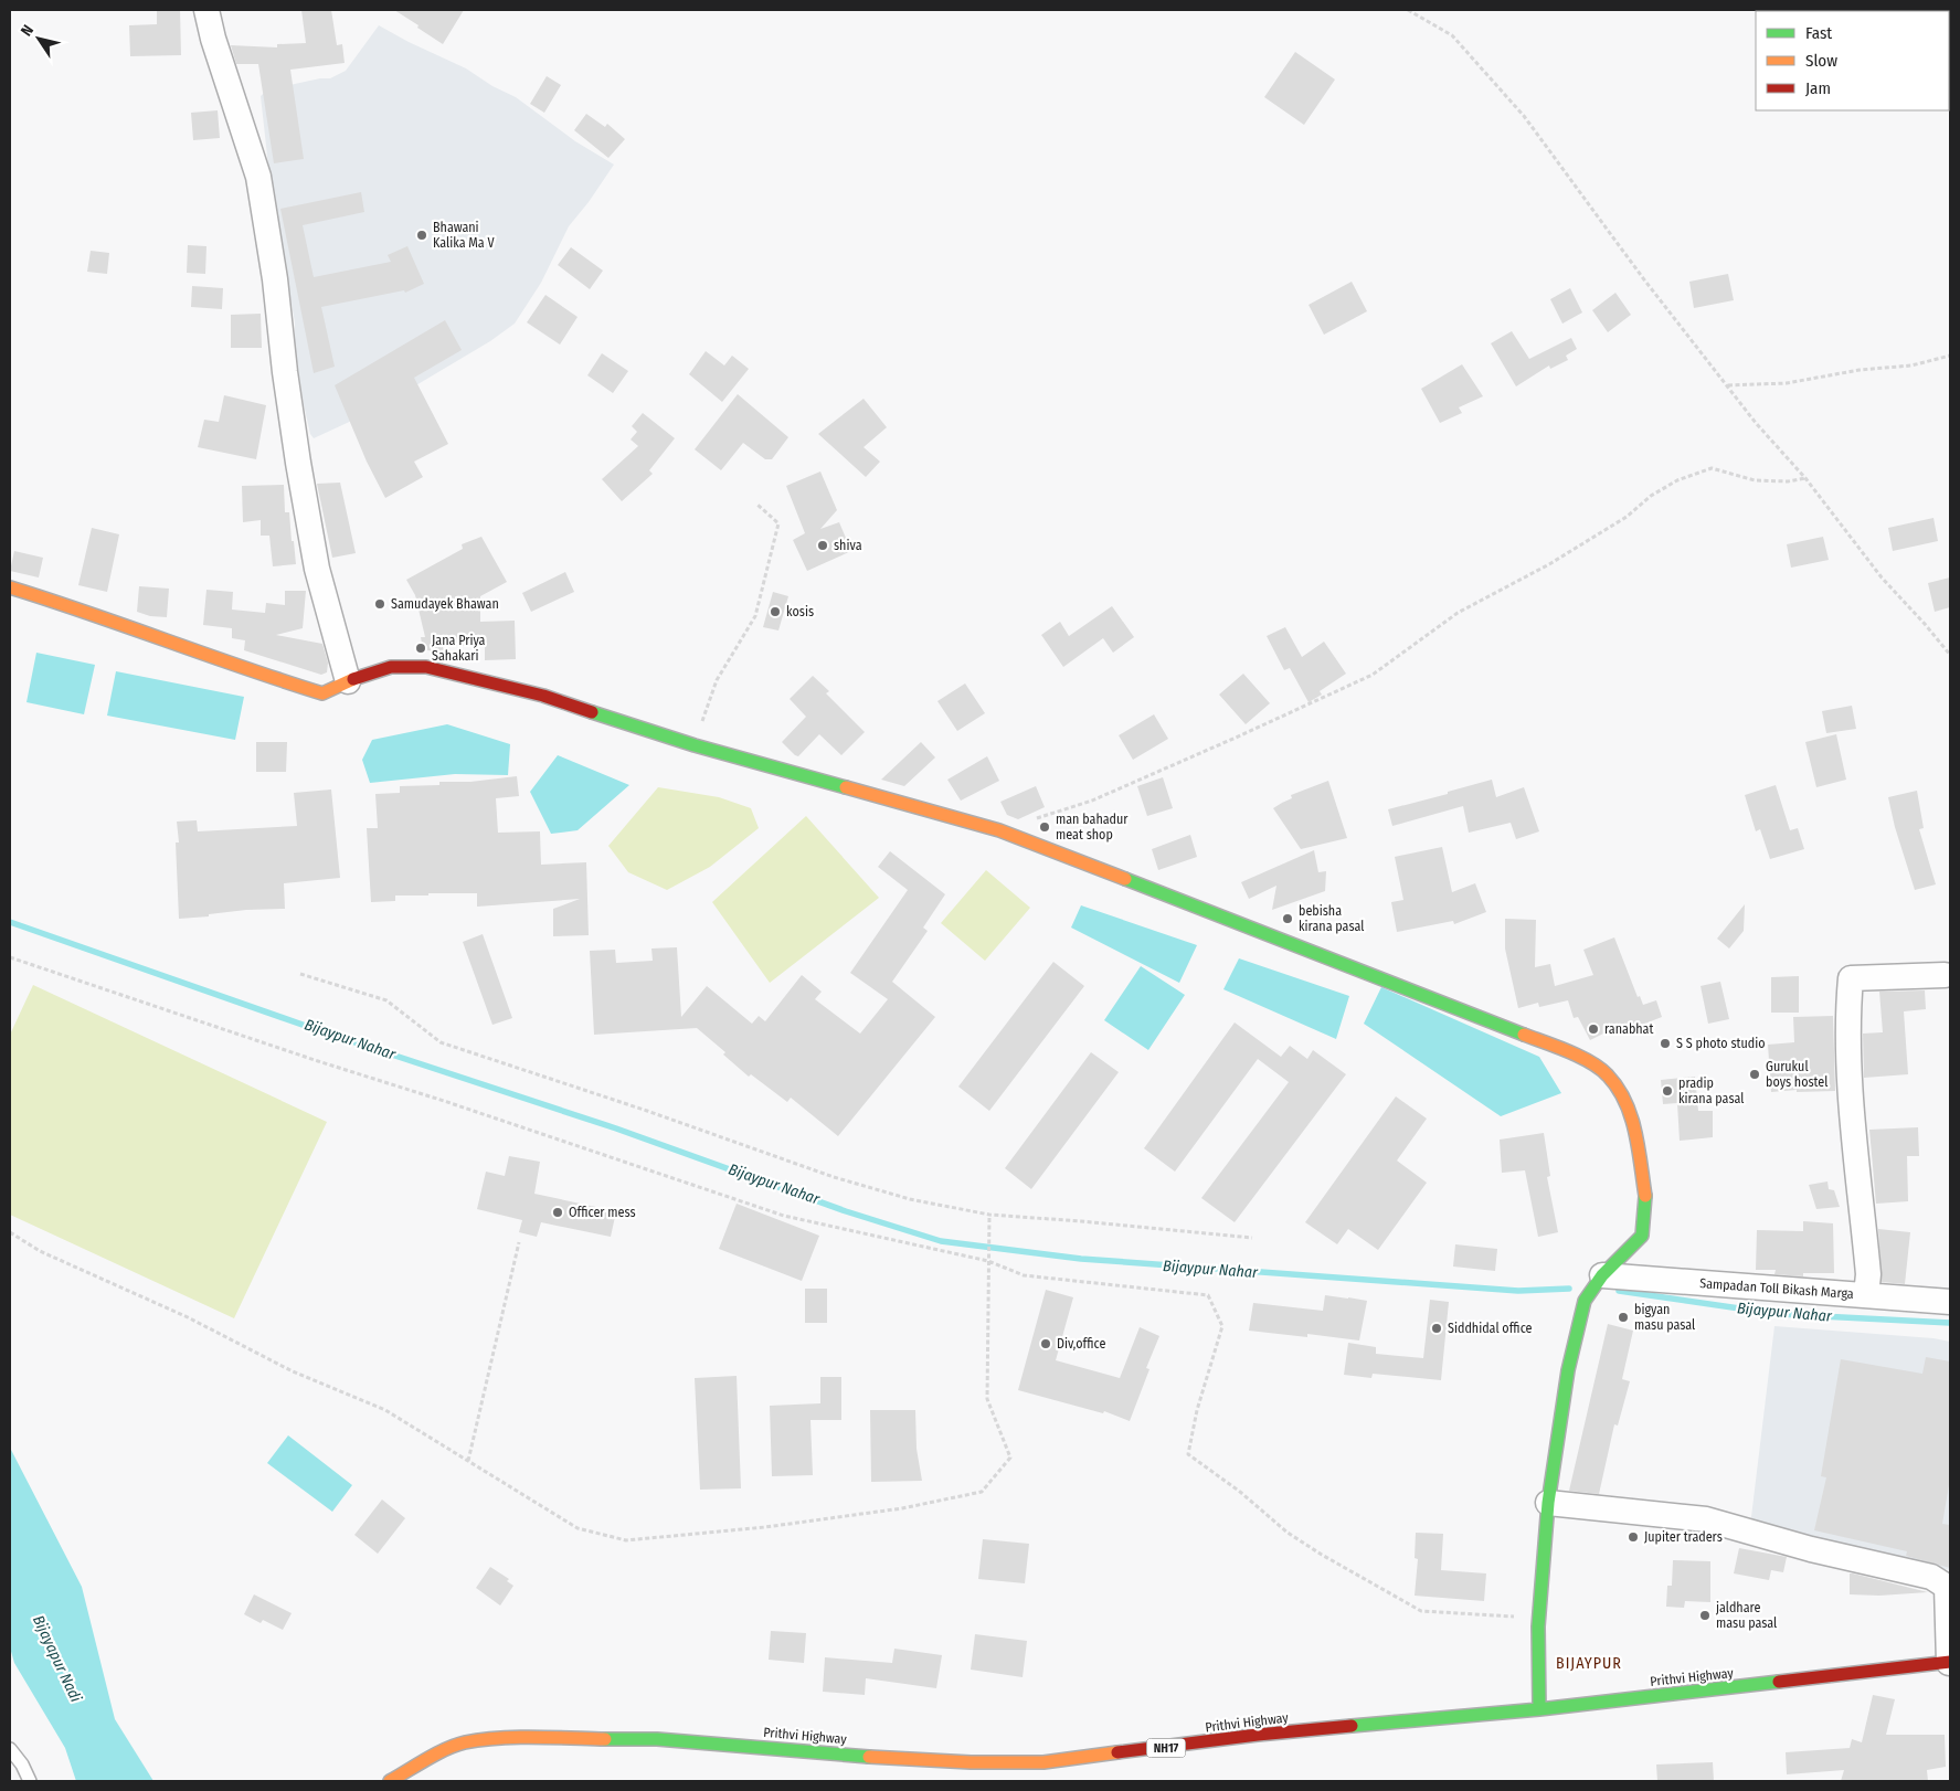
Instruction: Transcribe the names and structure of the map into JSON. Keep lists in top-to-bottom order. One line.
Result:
{"streets":{"main road":["Prithvi Highway","NH17"],"street":["Sampadan Toll Bikash Marga"]},"districts":["BIJAYPUR"],"water":["Bijaypur Nahar","Bijayapur Nadi"],"places":["Bhawani Kalika Ma V","shiva","Samudayek Bhawan","kosis","Jana Priya Sahakari","man bahadur meat shop","bebisha kirana pasal","ranabhat","S S photo studio","Gurukul boys hostel","pradip kirana pasal","Officer mess","bigyan masu pasal","Siddhidal office","Div,office","Jupiter traders","jaldhare masu pasal"],"legend":["Fast","Slow","Jam"],"north":"top left"}
